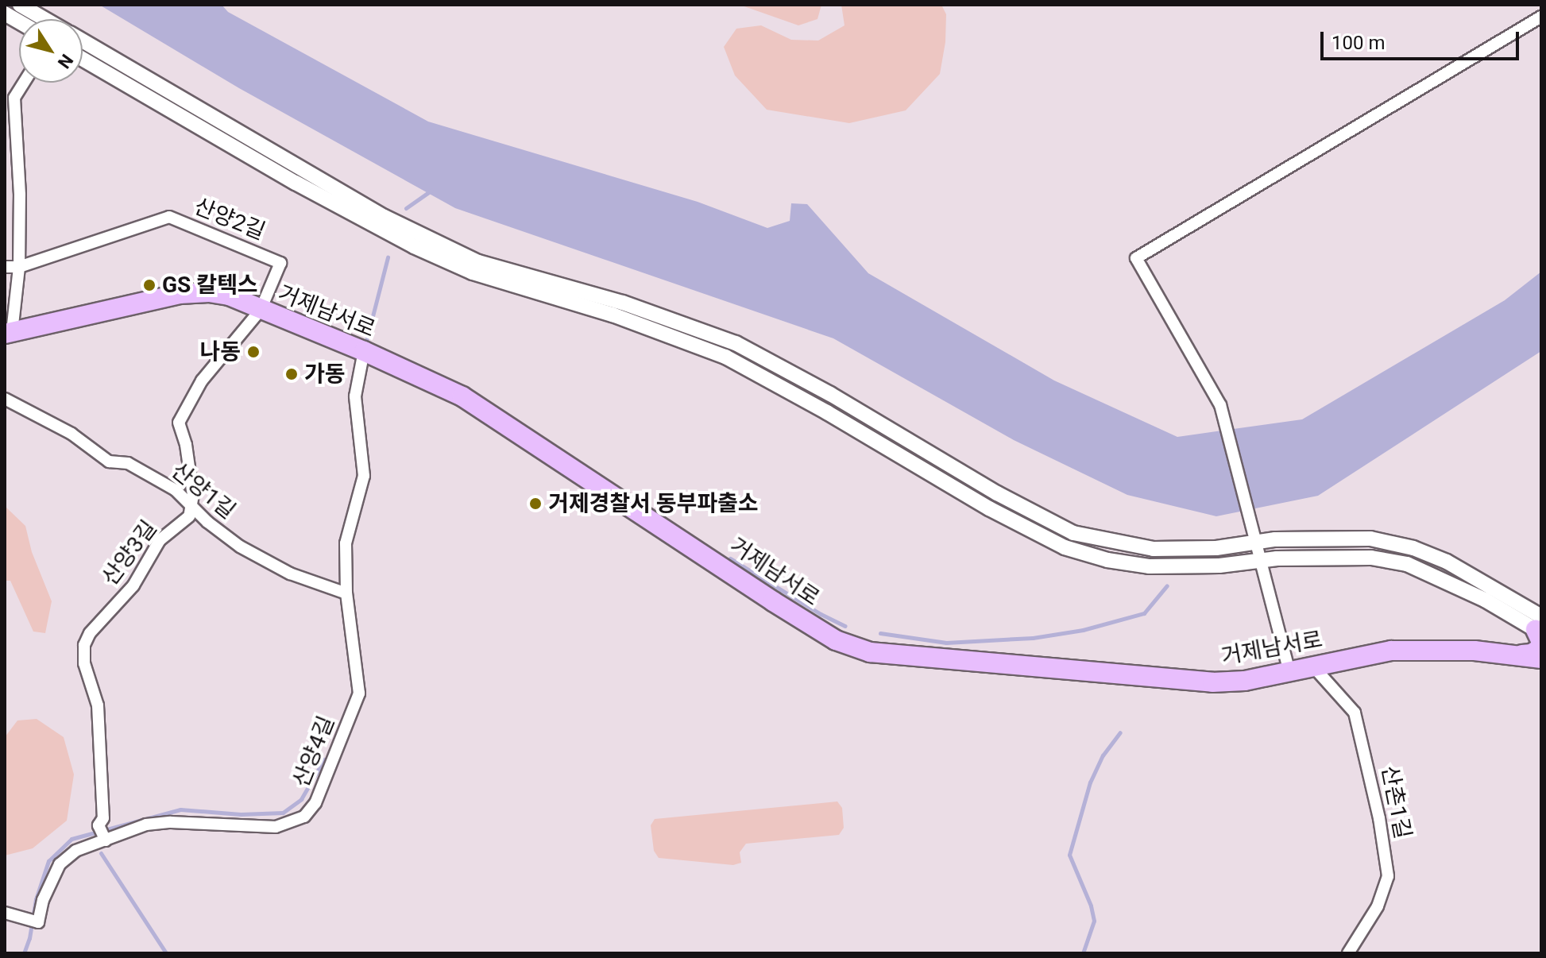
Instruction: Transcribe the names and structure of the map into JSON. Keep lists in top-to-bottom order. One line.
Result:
{"streets":{"main road":["거제남서로"],"street":["산양2길","산양1길","산양3길","산양4길","산촌1길"]},"crossings":[["산양2길","거제남서로"],["거제남서로","산양4길"],["거제남서로","산촌1길"],["산양1길","산양3길"],["산양1길","산양4길"],["산양3길","산양4길"]],"places":["GS 칼텍스","나동","가동","거제경찰서 동부파출소"],"scale_bar":"100 m","north":"bottom right"}
